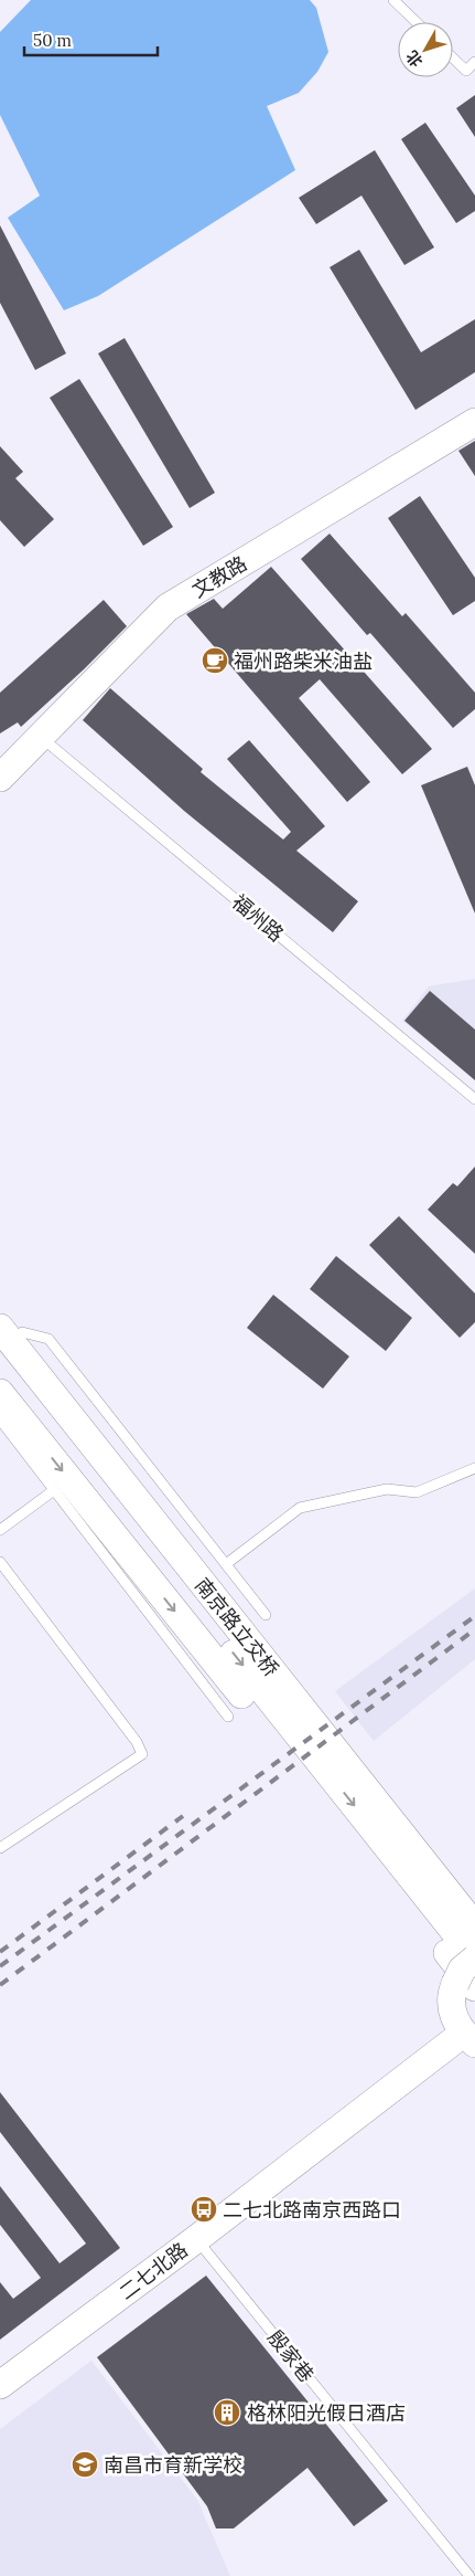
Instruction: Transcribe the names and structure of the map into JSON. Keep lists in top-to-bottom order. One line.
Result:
{"streets":{"main road":["文教路","南京路立交桥","二七北路"],"lane":["福州路","殷家巷"]},"crossings":[["文教路","福州路"],["二七北路","殷家巷"]],"places":{"cafe":["福州路柴米油盐"],"bus stop":["二七北路南京西路口"],"building":["格林阳光假日酒店"],"school or university":["南昌市育新学校"]},"scale_bar":"50 m","north":"bottom left"}
